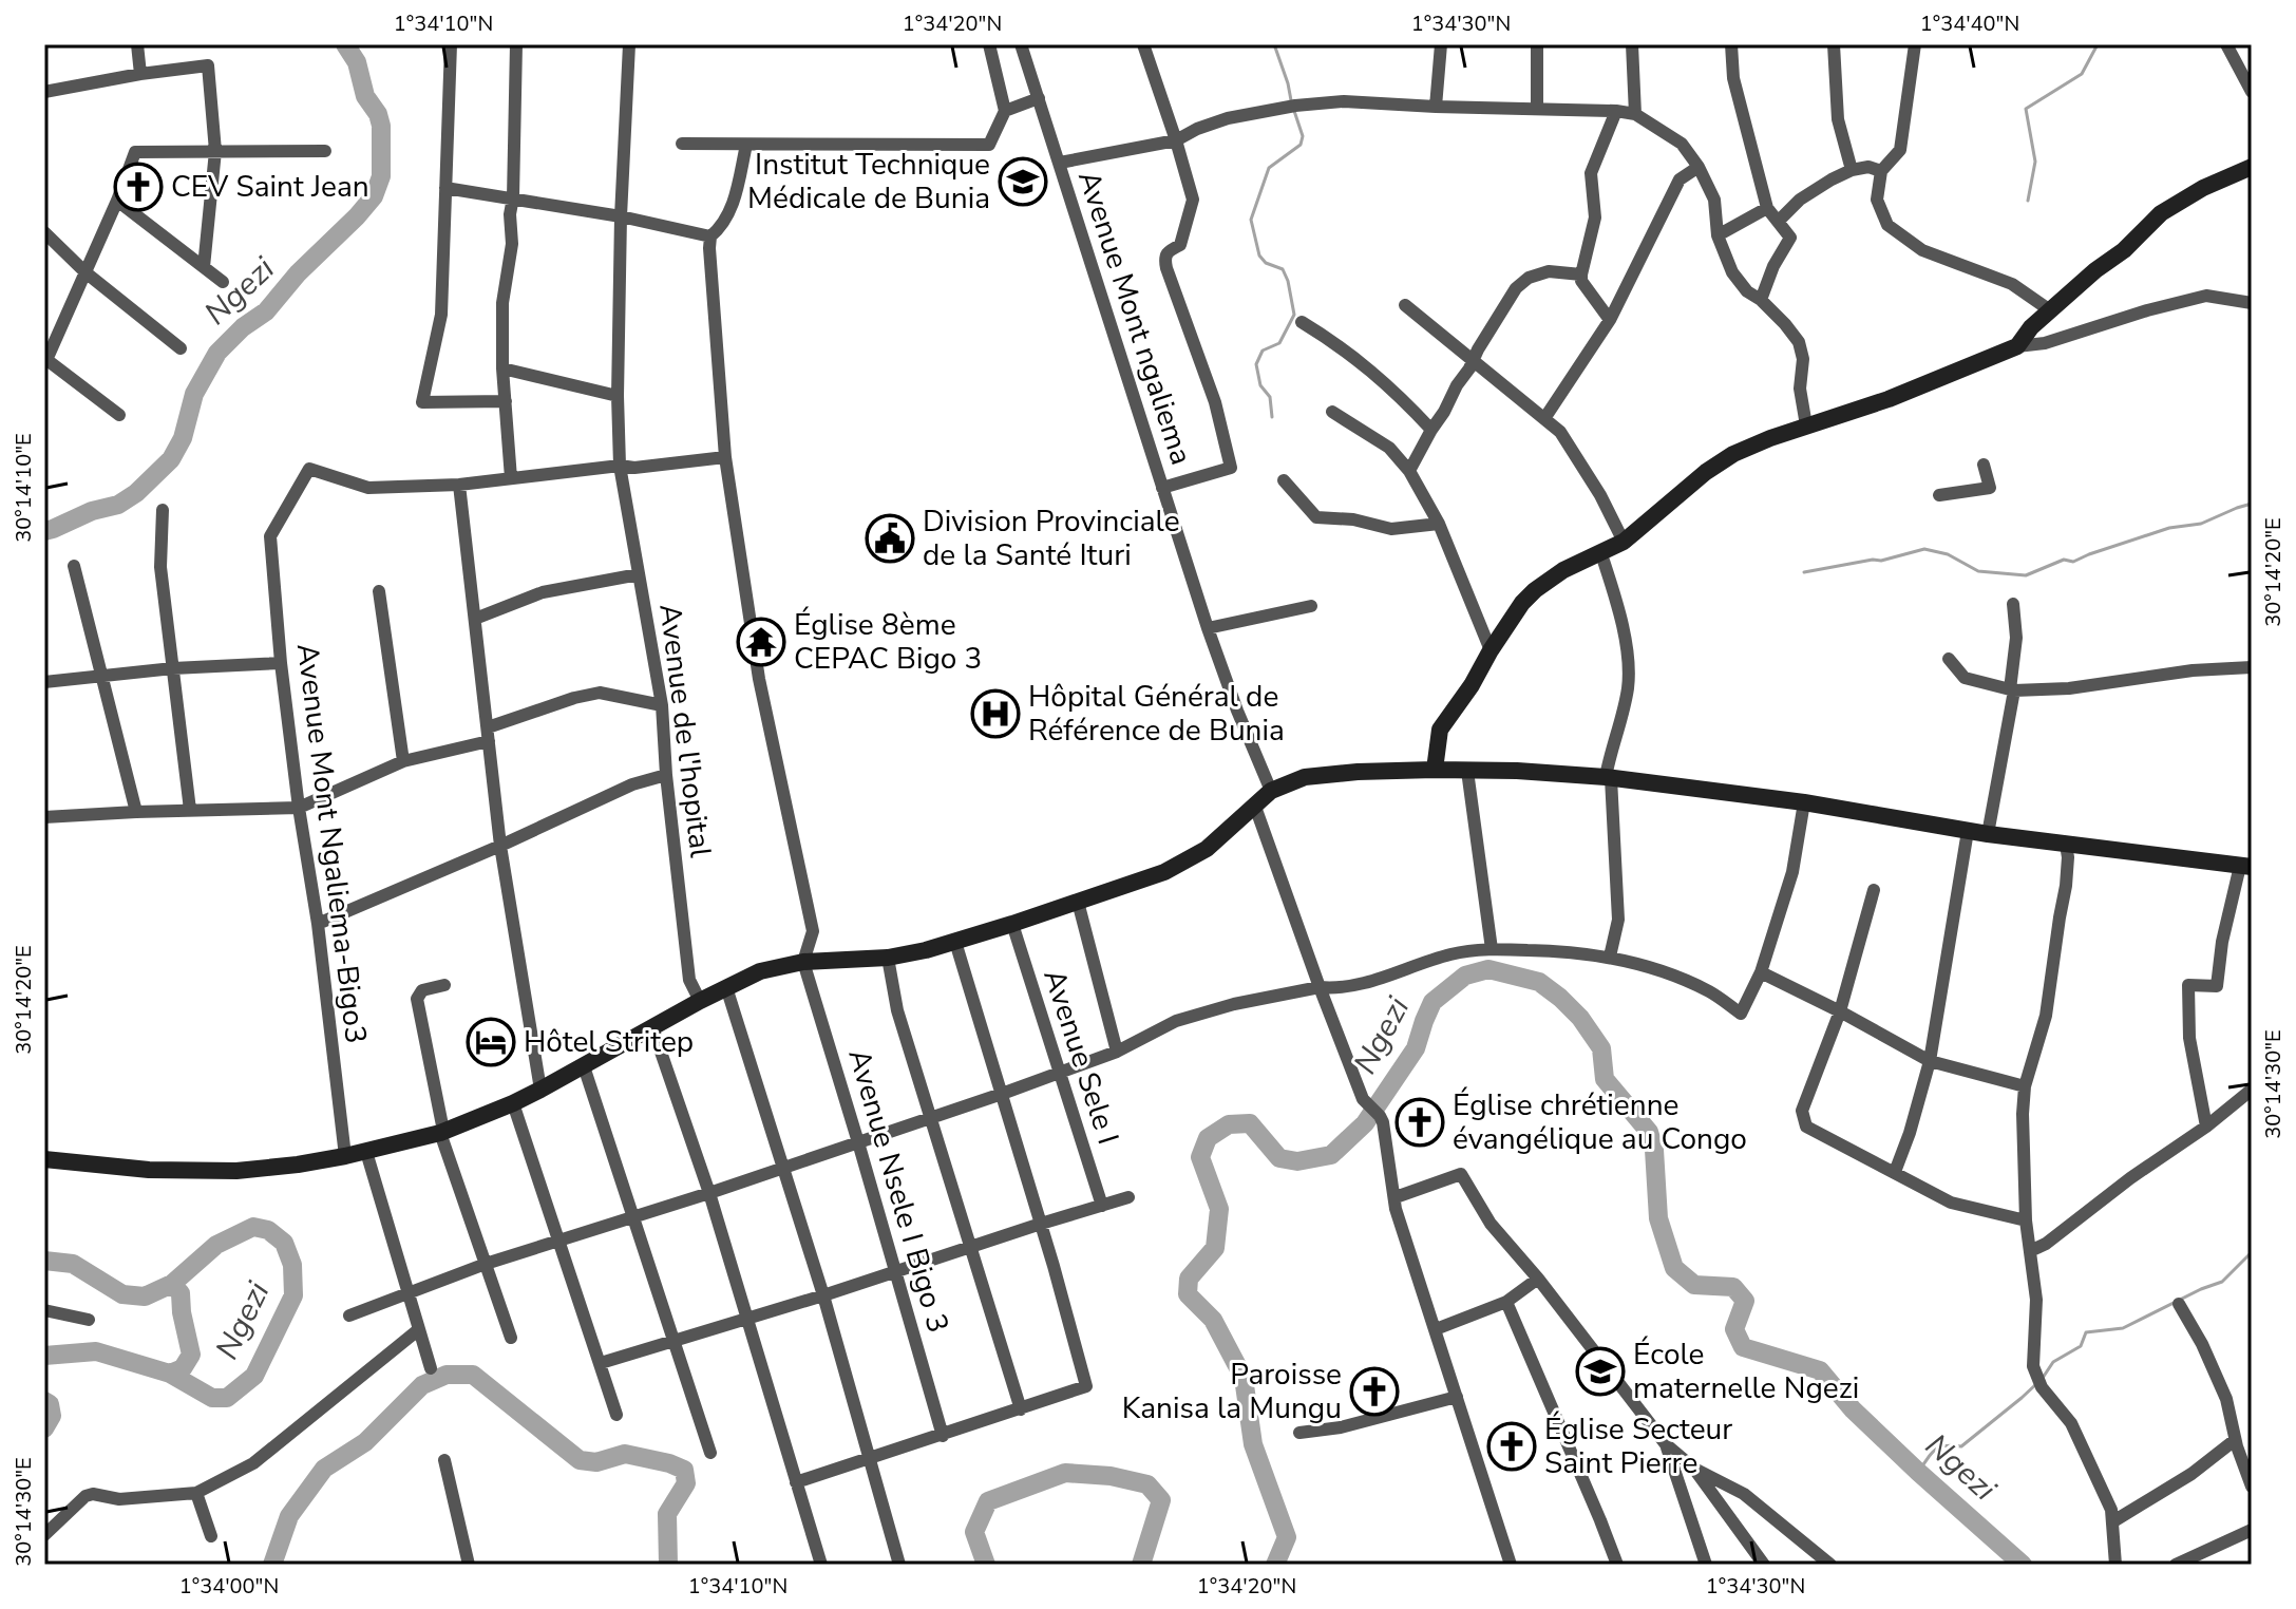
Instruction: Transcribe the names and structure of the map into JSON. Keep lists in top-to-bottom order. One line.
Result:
{"streets":{"street":["Avenue Mont ngaliema","Avenue de l'hopital","Avenue Mont Ngaliema-Bigo3","Avenue Sele I","Avenue Nsele I Bigo 3"]},"water":["Ngezi"],"places":{"school or university":["Institut Technique Médicale de Bunia","École maternelle Ngezi"],"church":["CEV Saint Jean","Église chrétienne évangélique au Congo","Paroisse Kanisa la Mungu","Église Secteur Saint Pierre"],"public building":["Division Provinciale de la Santé Ituri"],"temple":["Église 8ème CEPAC Bigo 3"],"hospital":["Hôpital Général de Référence de Bunia"],"hotel":["Hôtel Stritep"]},"coordinates":["1°34'10\"N","1°34'20\"N","1°34'30\"N","1°34'40\"N","30°14'10\"E","30°14'20\"E","30°14'30\"E","1°34'00\"N"]}
